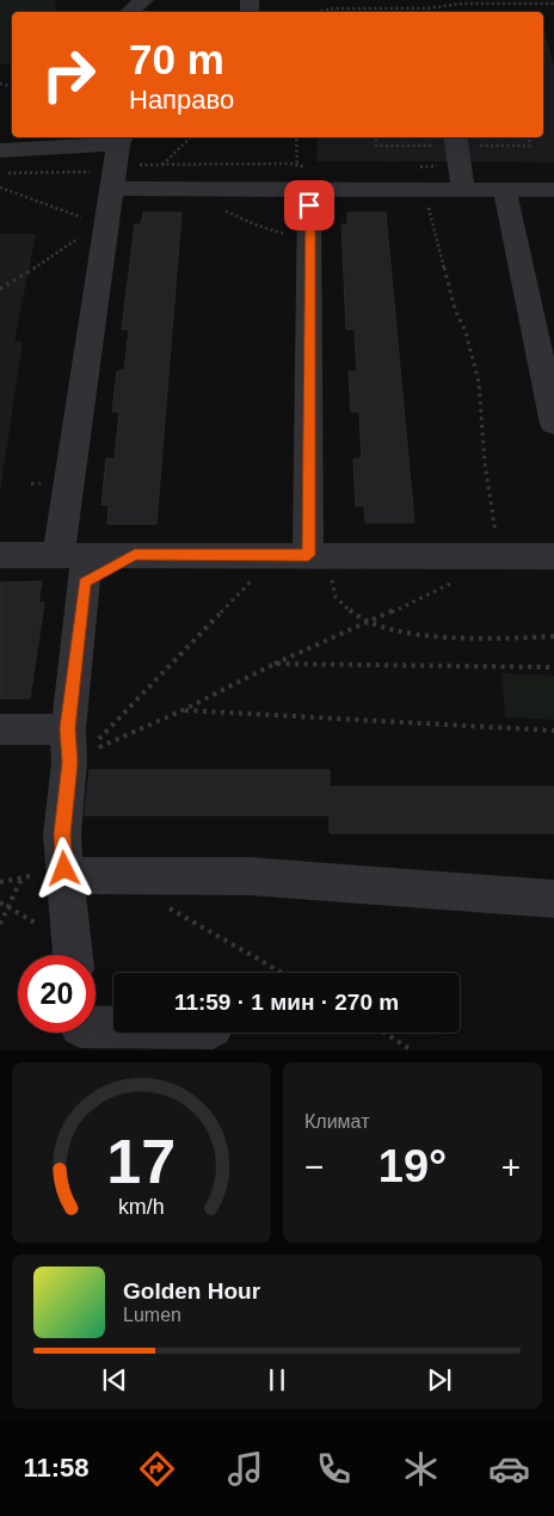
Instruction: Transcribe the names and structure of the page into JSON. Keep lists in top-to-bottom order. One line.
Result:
{"page":{"turn":["70 m","Направо"],"limit":"20","trip":"11:59 · 1 мин · 270 m","tile":"Климат","heat":["−","19°","+"],"song":["Golden Hour","Lumen"],"tabs":"11:58","gauge":["17","km/h"]}}
